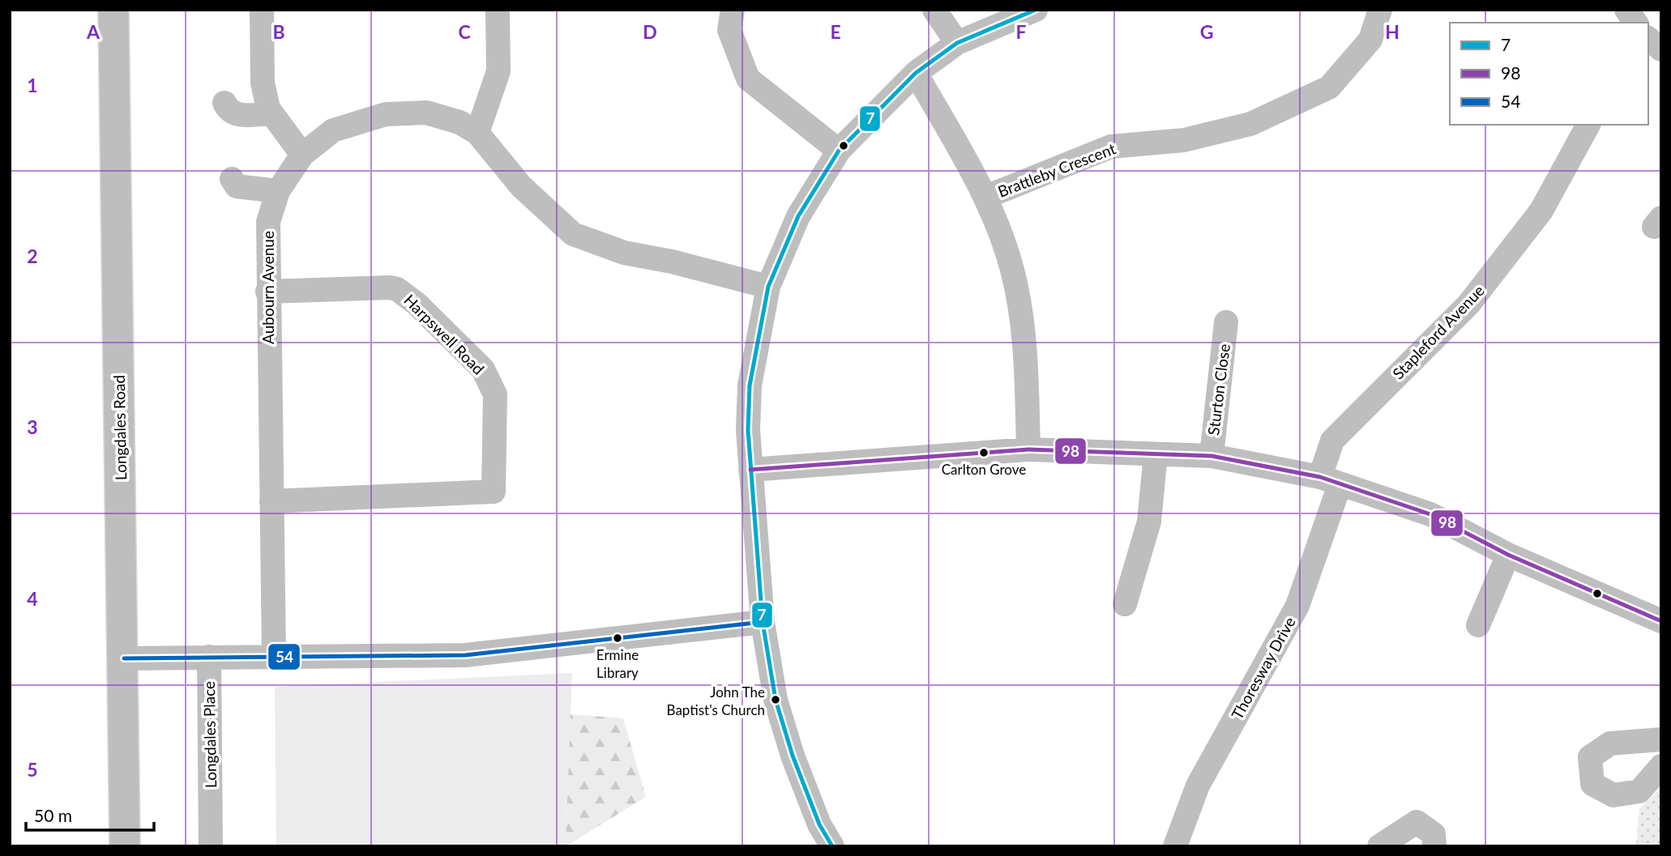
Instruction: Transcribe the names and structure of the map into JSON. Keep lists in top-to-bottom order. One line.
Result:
{"streets":{"main road":["Longdales Road"],"street":["Brattleby Crescent","Aubourn Avenue","Stapleford Avenue","Harpswell Road","Sturton Close","Thoresway Drive","Longdales Place"]},"crossings":[["Aubourn Avenue","Harpswell Road"],["Stapleford Avenue","Thoresway Drive"]],"places":["Carlton Grove","Ermine Library","John The Baptist's Church"],"lines":["transit line 7","transit line 98","transit line 54"],"legend":["7","98","54"],"scale_bar":"50 m","grid":{"columns":["A","B","C","D","E","F","G","H"],"rows":["1","2","3","4","5"]}}
